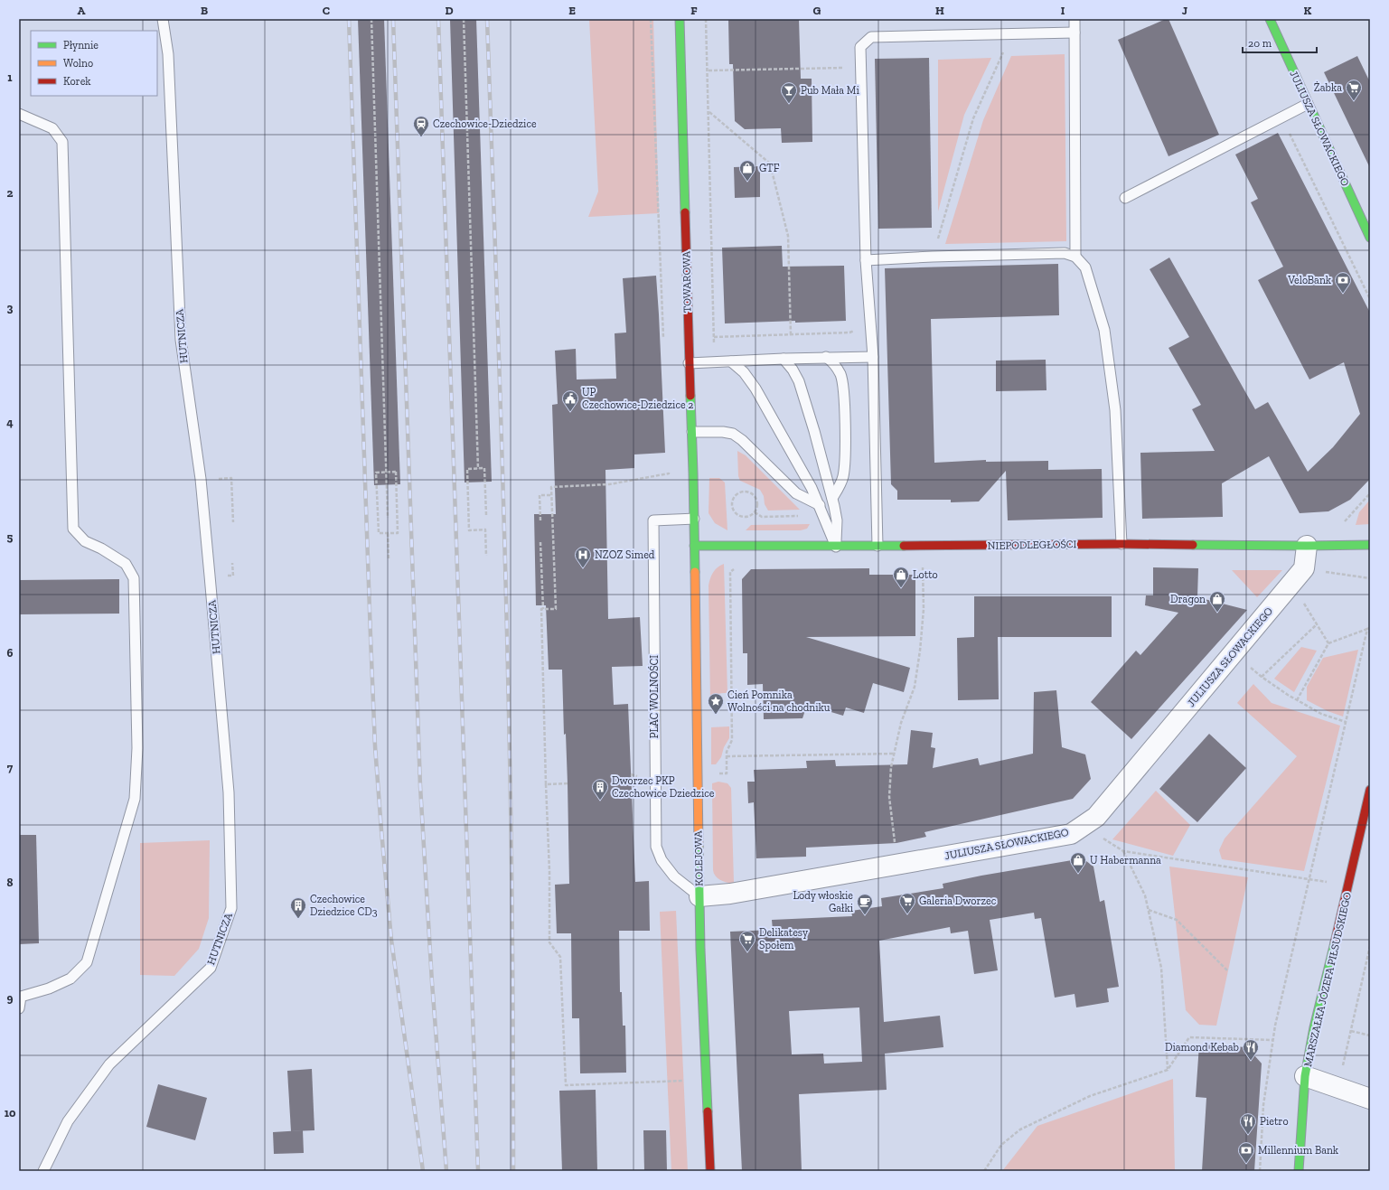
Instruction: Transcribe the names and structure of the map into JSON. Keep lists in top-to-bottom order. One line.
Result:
{"streets":{"street":["JULIUSZA SŁOWACKIEGO","TOWAROWA","NIEPODLEGŁOŚCI","KOLEJOWA","MARSZAŁKA JÓZEFA PIŁSUDSKIEGO"],"lane":["HUTNICZA","PLAC WOLNOŚCI"]},"crossings":[["JULIUSZA SŁOWACKIEGO","PLAC WOLNOŚCI"],["JULIUSZA SŁOWACKIEGO","KOLEJOWA"],["TOWAROWA","NIEPODLEGŁOŚCI"],["TOWAROWA","PLAC WOLNOŚCI"],["TOWAROWA","KOLEJOWA"],["NIEPODLEGŁOŚCI","KOLEJOWA"],["PLAC WOLNOŚCI","KOLEJOWA"]],"places":{"supermarket":["Żabka","Galeria Dworzec","Delikatesy Społem"],"bar":["Pub Mała Mi"],"station":["Czechowice-Dziedzice"],"shop":["GTF","Lotto","Dragon","U Habermanna"],"bank":["VeloBank","Millennium Bank"],"public building":["UP Czechowice-Dziedzice 2"],"hospital":["NZOZ Simed"],"place":["Cień Pomnika Wolności na chodniku"],"building":["Dworzec PKP Czechowice Dziedzice","Czechowice Dziedzice CD3"],"cafe":["Lody włoskie Gałki"],"restaurant":["Diamond Kebab","Pietro"]},"legend":["Płynnie","Wolno","Korek"],"scale_bar":"20 m","grid":{"columns":["A","B","C","D","E","F","G","H","I","J","K"],"rows":["1","2","3","4","5","6","7","8","9","10"]}}
